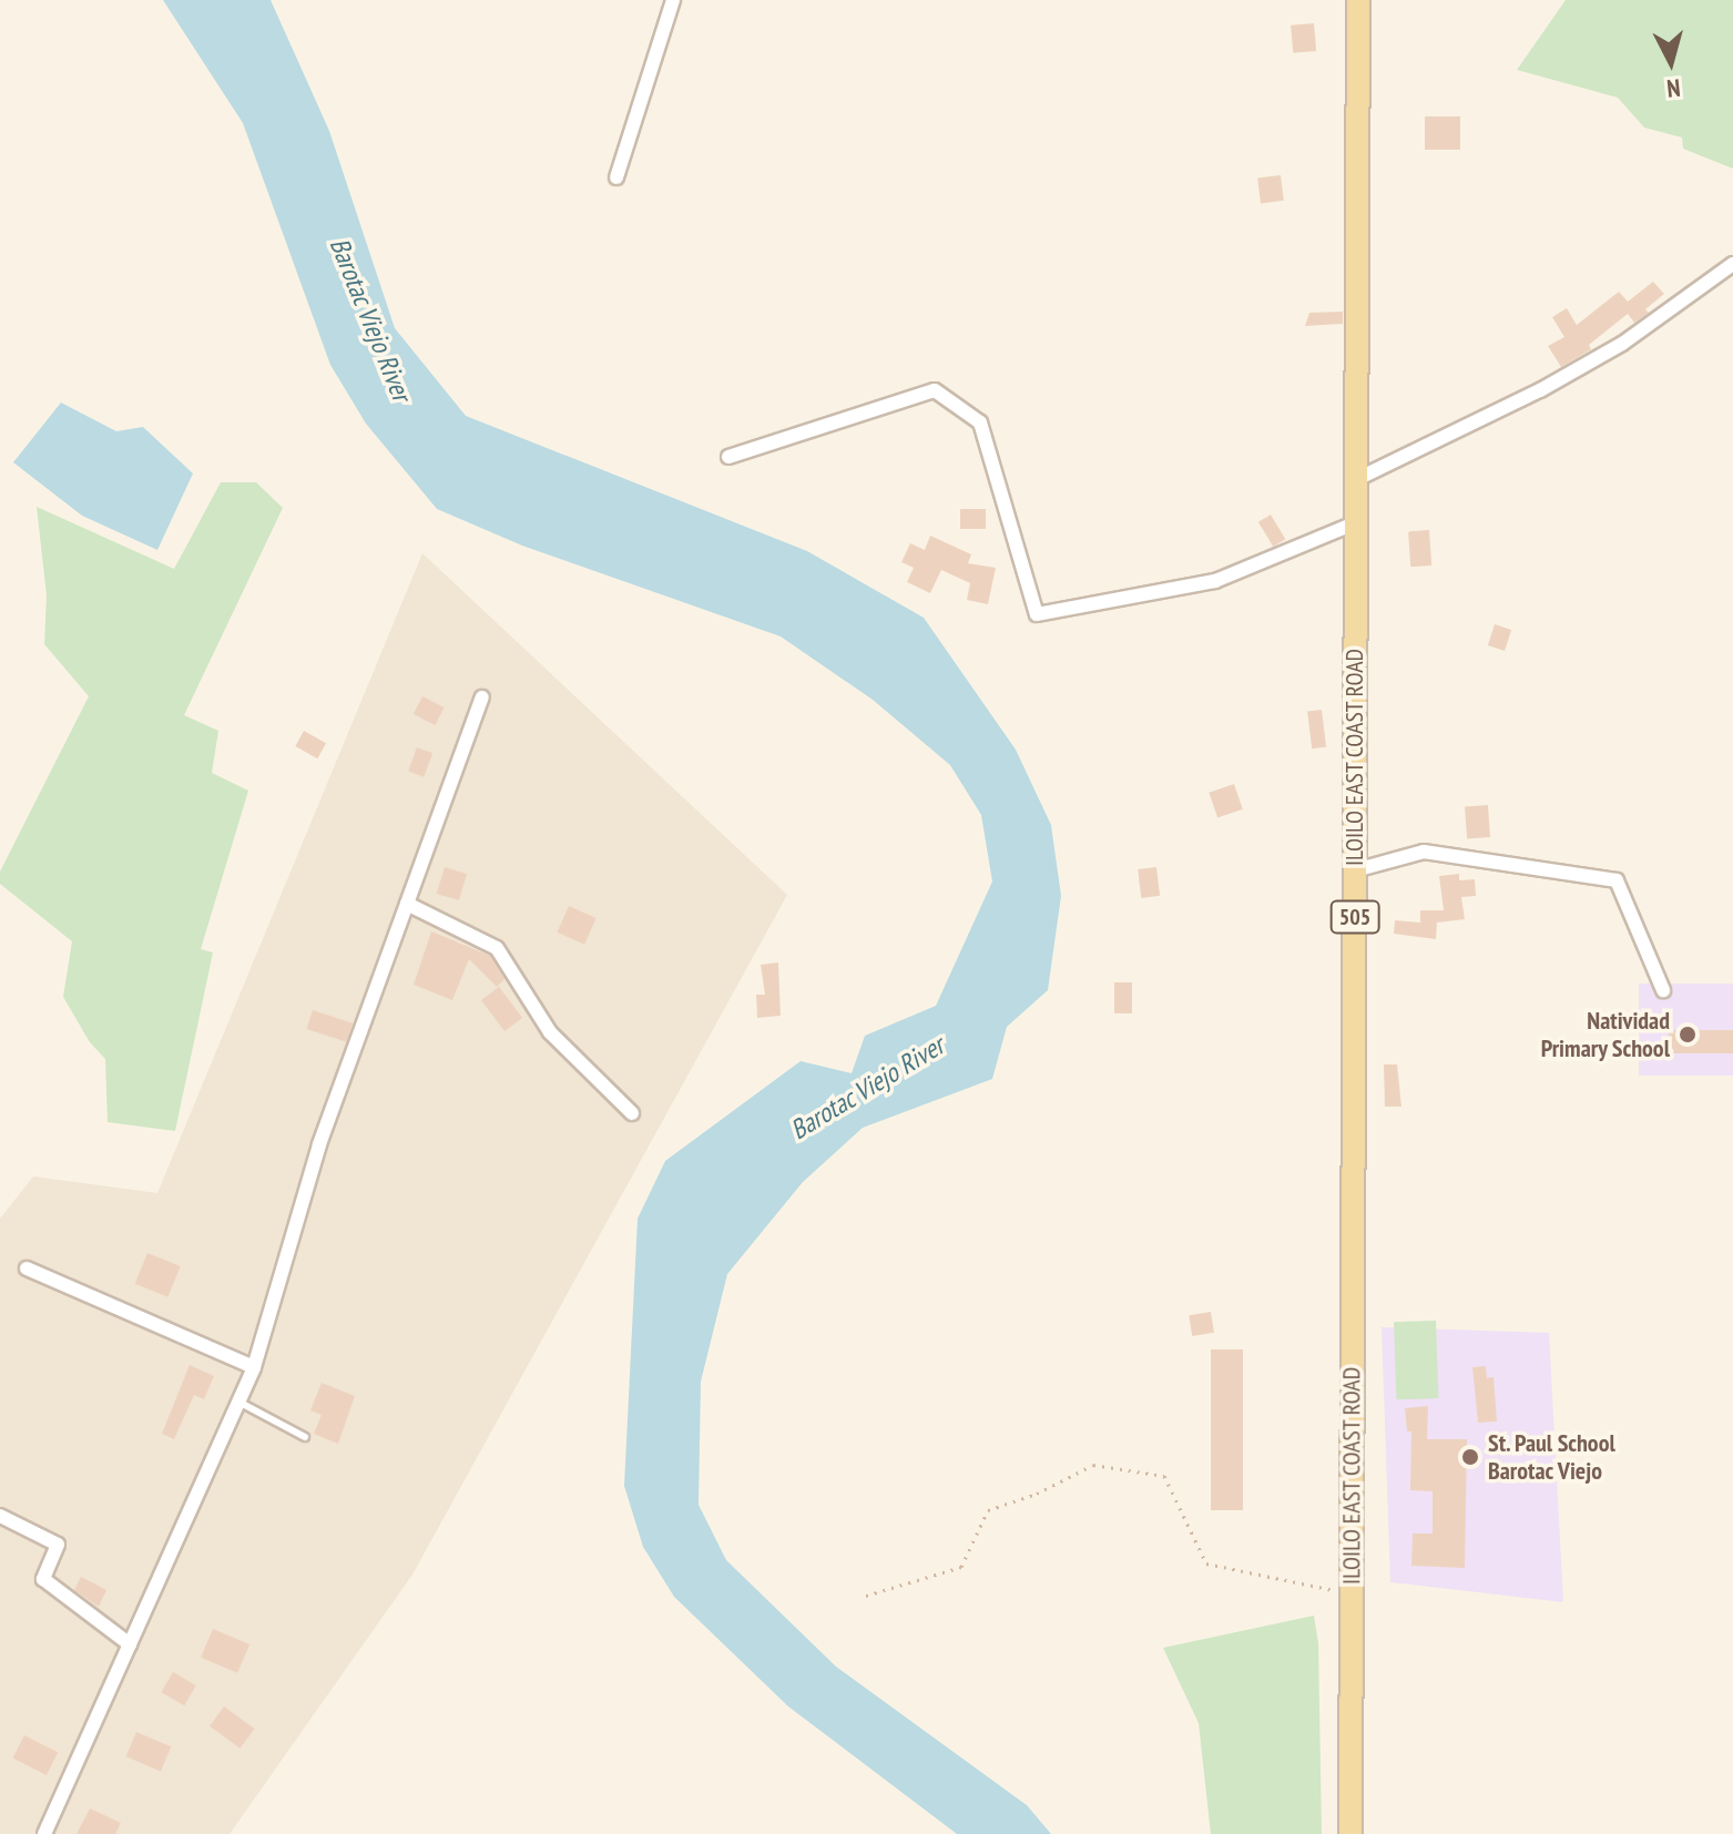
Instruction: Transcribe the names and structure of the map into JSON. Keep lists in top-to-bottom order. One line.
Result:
{"streets":{"main road":["ILOILO EAST COAST ROAD","505"]},"water":["Barotac Viejo River"],"places":["Natividad Primary School","St. Paul School Barotac Viejo"],"north":"bottom"}
